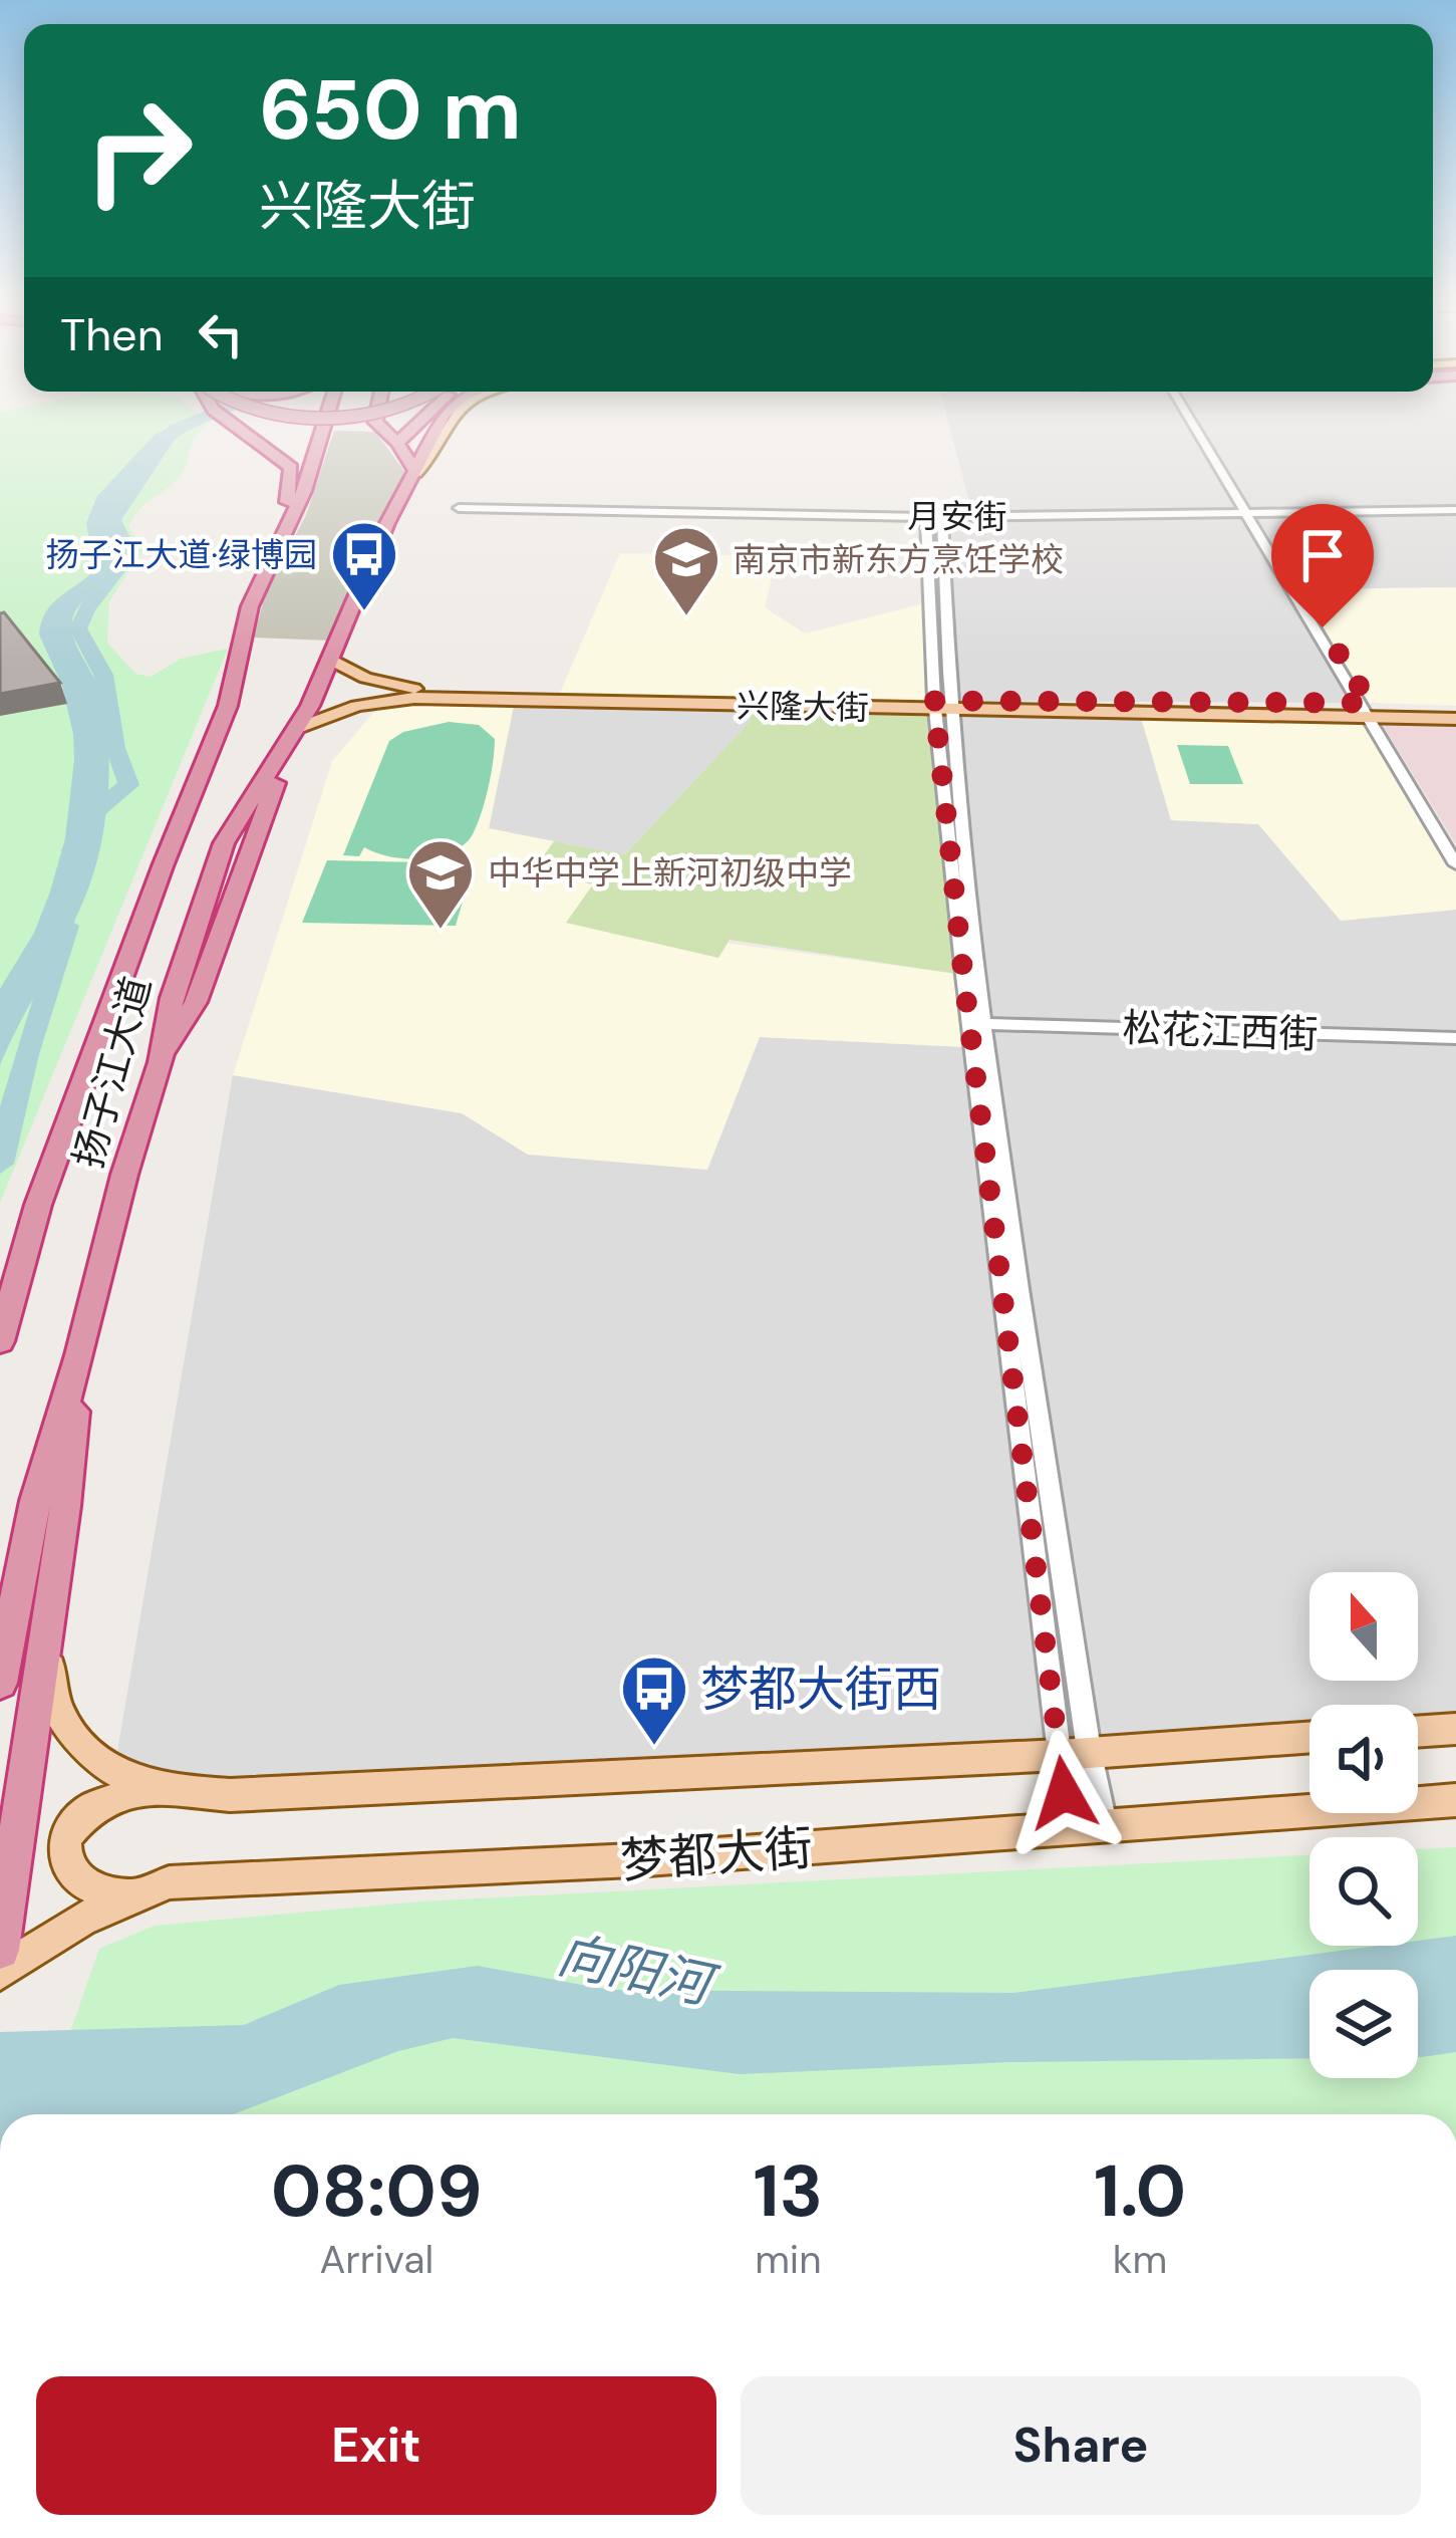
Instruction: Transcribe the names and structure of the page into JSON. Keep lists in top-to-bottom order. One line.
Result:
{"streets":{"highway":["扬子江大道"],"main road":["兴隆大街","梦都大街"],"street":["月安街","松花江西街"]},"crossings":[["兴隆大街","扬子江大道"]],"water":["向阳河"],"places":{"bus stop":["扬子江大道·绿博园","梦都大街西"],"school or university":["南京市新东方烹饪学校","中华中学上新河初级中学"]},"north":"top","page":{"turn":["650 m","兴隆大街"],"then":"Then","eta":["08:09","Arrival","13","min","1.0","km"],"buttons":["Exit","Share"]}}
